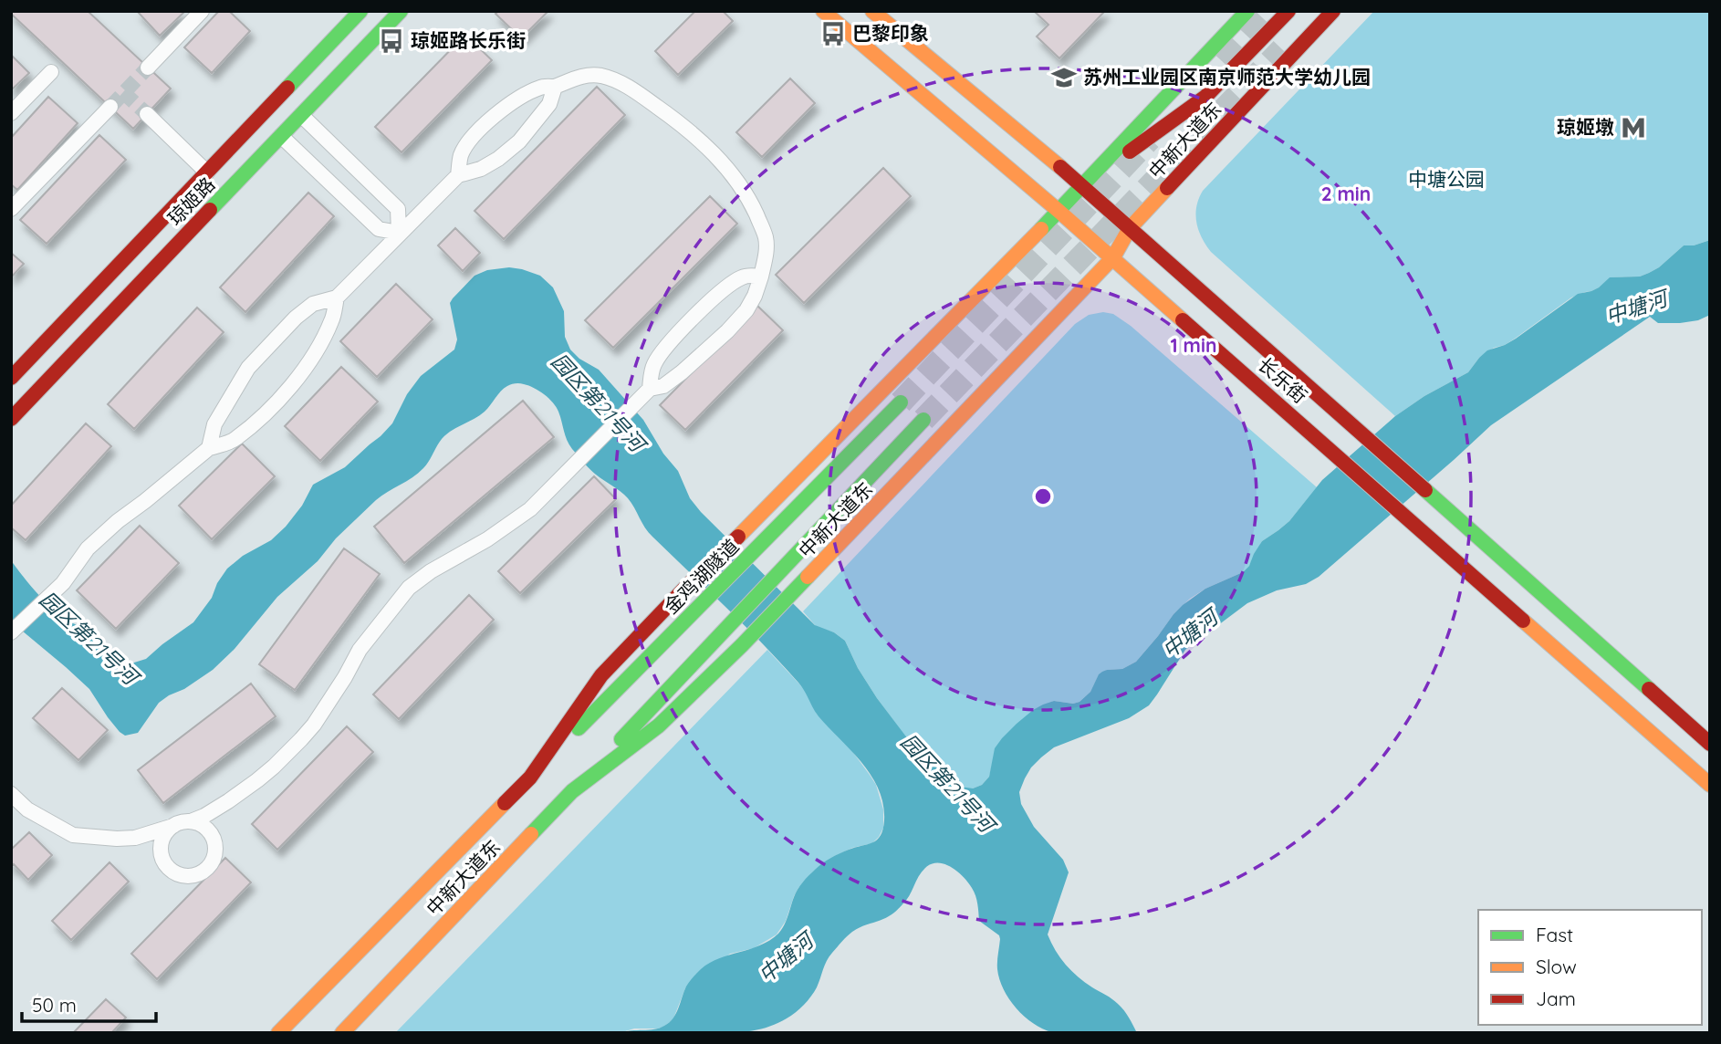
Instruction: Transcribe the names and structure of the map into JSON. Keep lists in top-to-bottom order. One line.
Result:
{"streets":{"main road":["中新大道东","琼姬路","长乐街","金鸡湖隧道"]},"crossings":[["中新大道东","长乐街"],["中新大道东","金鸡湖隧道"]],"water":["中塘河","园区第21号河"],"parks":["中塘公园"],"places":{"bus stop":["巴黎印象","琼姬路长乐街"],"school or university":["苏州工业园区南京师范大学幼儿园"],"metro station":["琼姬墩"]},"legend":["Fast","Slow","Jam"],"scale_bar":"50 m","rings":["2 min","1 min"]}
